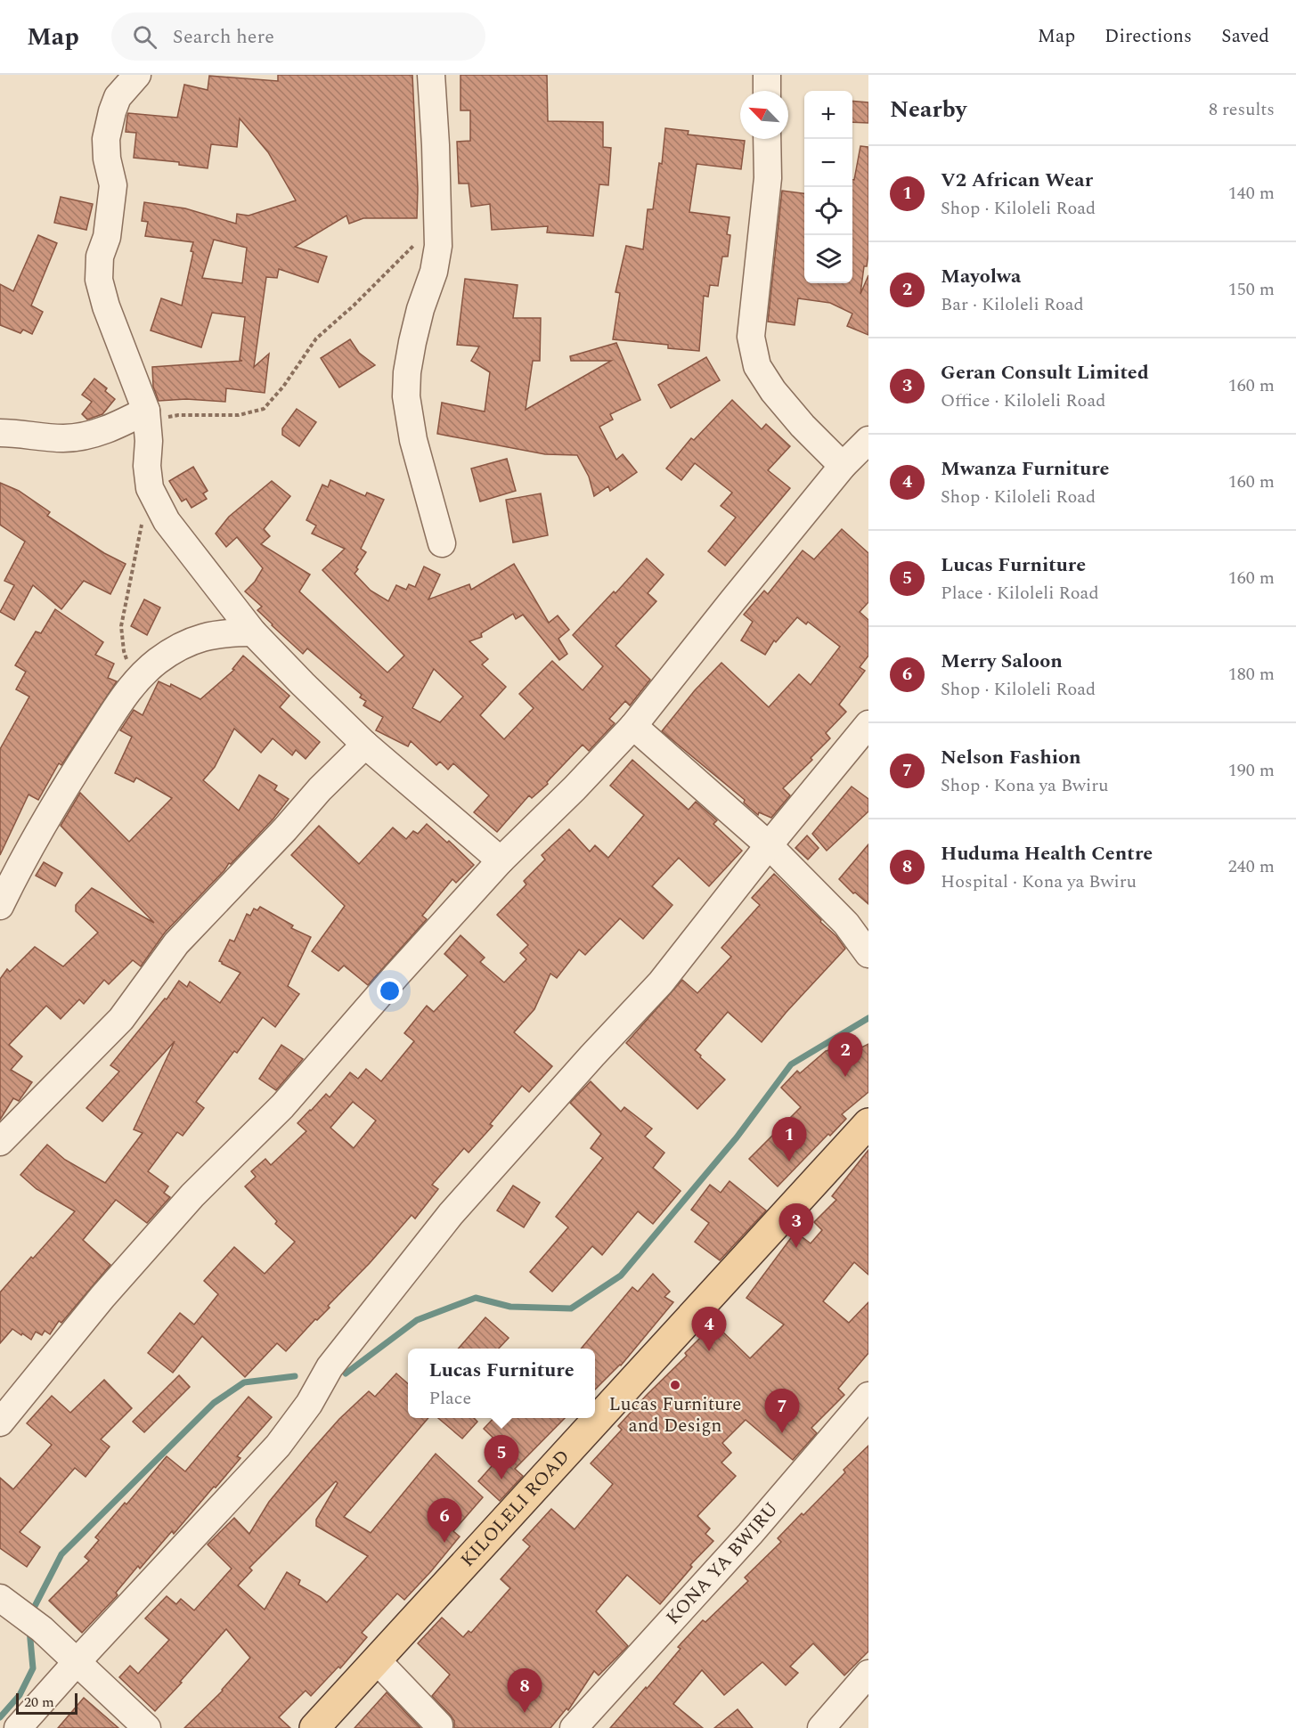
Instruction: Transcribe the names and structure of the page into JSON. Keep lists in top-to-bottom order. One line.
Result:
{"streets":{"main road":["KILOLELI ROAD"],"street":["KONA YA BWIRU"]},"places":["Lucas Furniture and Design"],"scale_bar":"20 m","north":"top left","page":{"header":"Map","search":"Search here","nav":["Map","Directions","Saved"],"heading":["Nearby","8 results"],"map_buttons":["+","−"],"list":[{"mark":"1","name":"V2 African Wear","note":"Shop · Kiloleli Road","value":"140 m"},{"mark":"2","name":"Mayolwa","note":"Bar · Kiloleli Road","value":"150 m"},{"mark":"3","name":"Geran Consult Limited","note":"Office · Kiloleli Road","value":"160 m"},{"mark":"4","name":"Mwanza Furniture","note":"Shop · Kiloleli Road","value":"160 m"},{"mark":"5","name":"Lucas Furniture","note":"Place · Kiloleli Road","value":"160 m"},{"mark":"6","name":"Merry Saloon","note":"Shop · Kiloleli Road","value":"180 m"},{"mark":"7","name":"Nelson Fashion","note":"Shop · Kona ya Bwiru","value":"190 m"},{"mark":"8","name":"Huduma Health Centre","note":"Hospital · Kona ya Bwiru","value":"240 m"}],"pins":["2","1","3","4","7","5","6","8"],"popup":["Lucas Furniture","Place"],"scale":"20 m"}}
